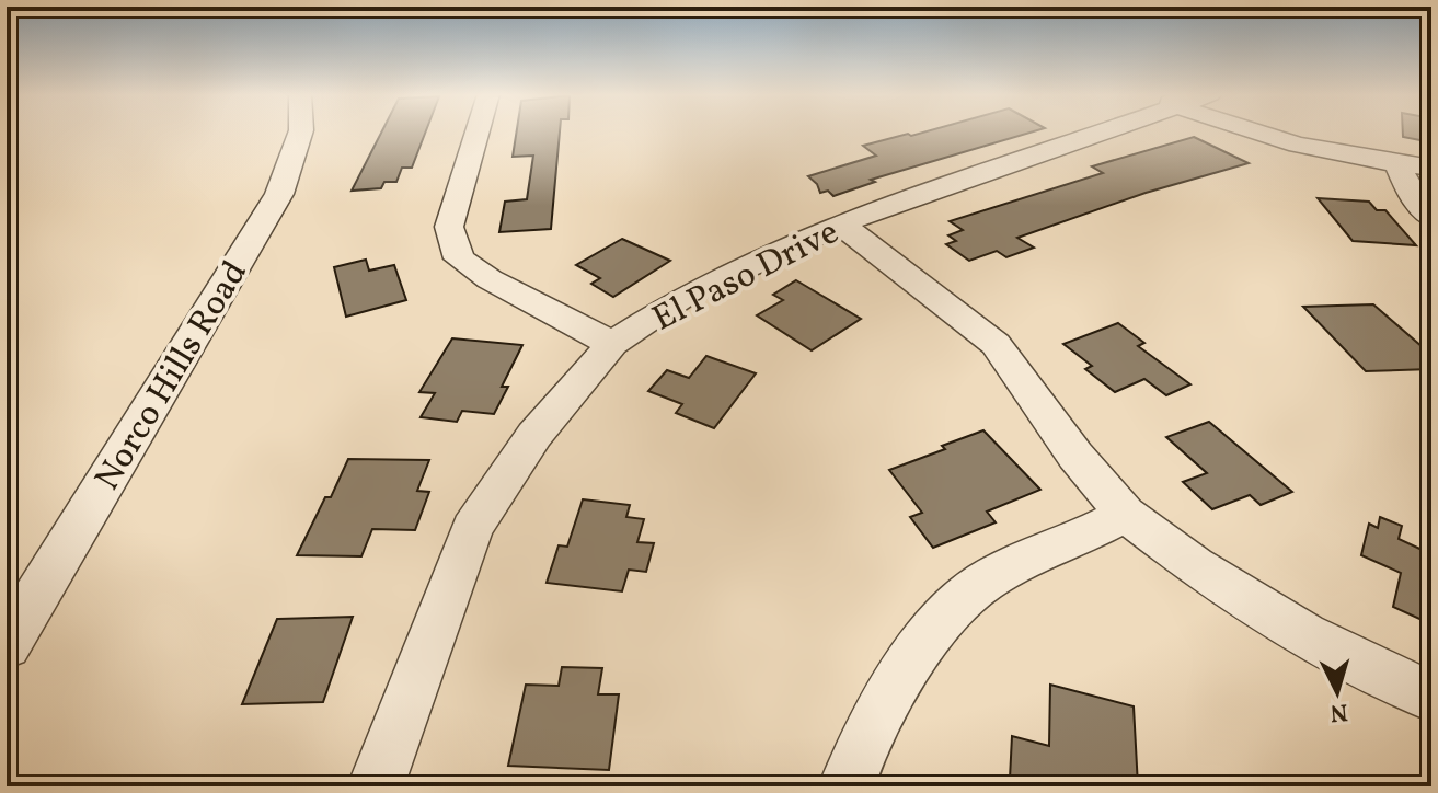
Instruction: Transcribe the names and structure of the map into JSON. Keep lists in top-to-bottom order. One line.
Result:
{"streets":{"street":["El Paso Drive","Norco Hills Road"]},"north":"bottom"}
